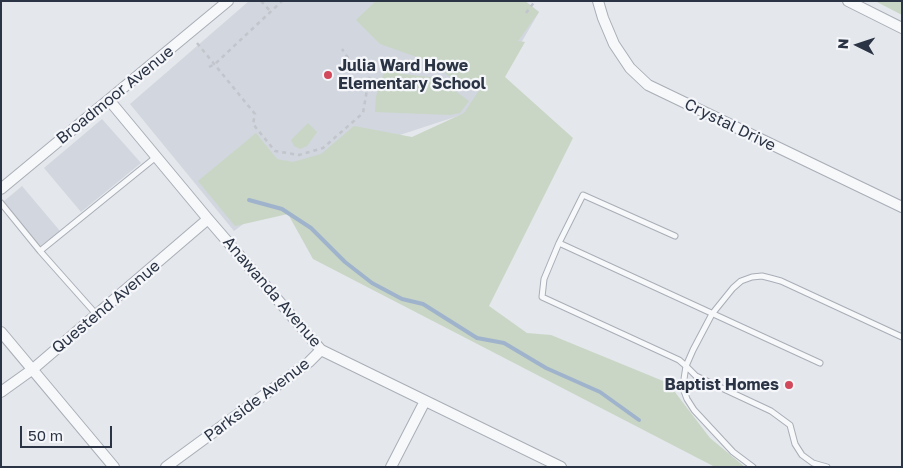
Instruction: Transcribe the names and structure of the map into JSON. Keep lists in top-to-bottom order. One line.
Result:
{"streets":{"street":["Broadmoor Avenue","Crystal Drive","Anawanda Avenue","Questend Avenue","Parkside Avenue"]},"crossings":[["Broadmoor Avenue","Anawanda Avenue"],["Anawanda Avenue","Questend Avenue"],["Anawanda Avenue","Parkside Avenue"]],"places":["Julia Ward Howe Elementary School","Baptist Homes"],"scale_bar":"50 m","north":"left"}
